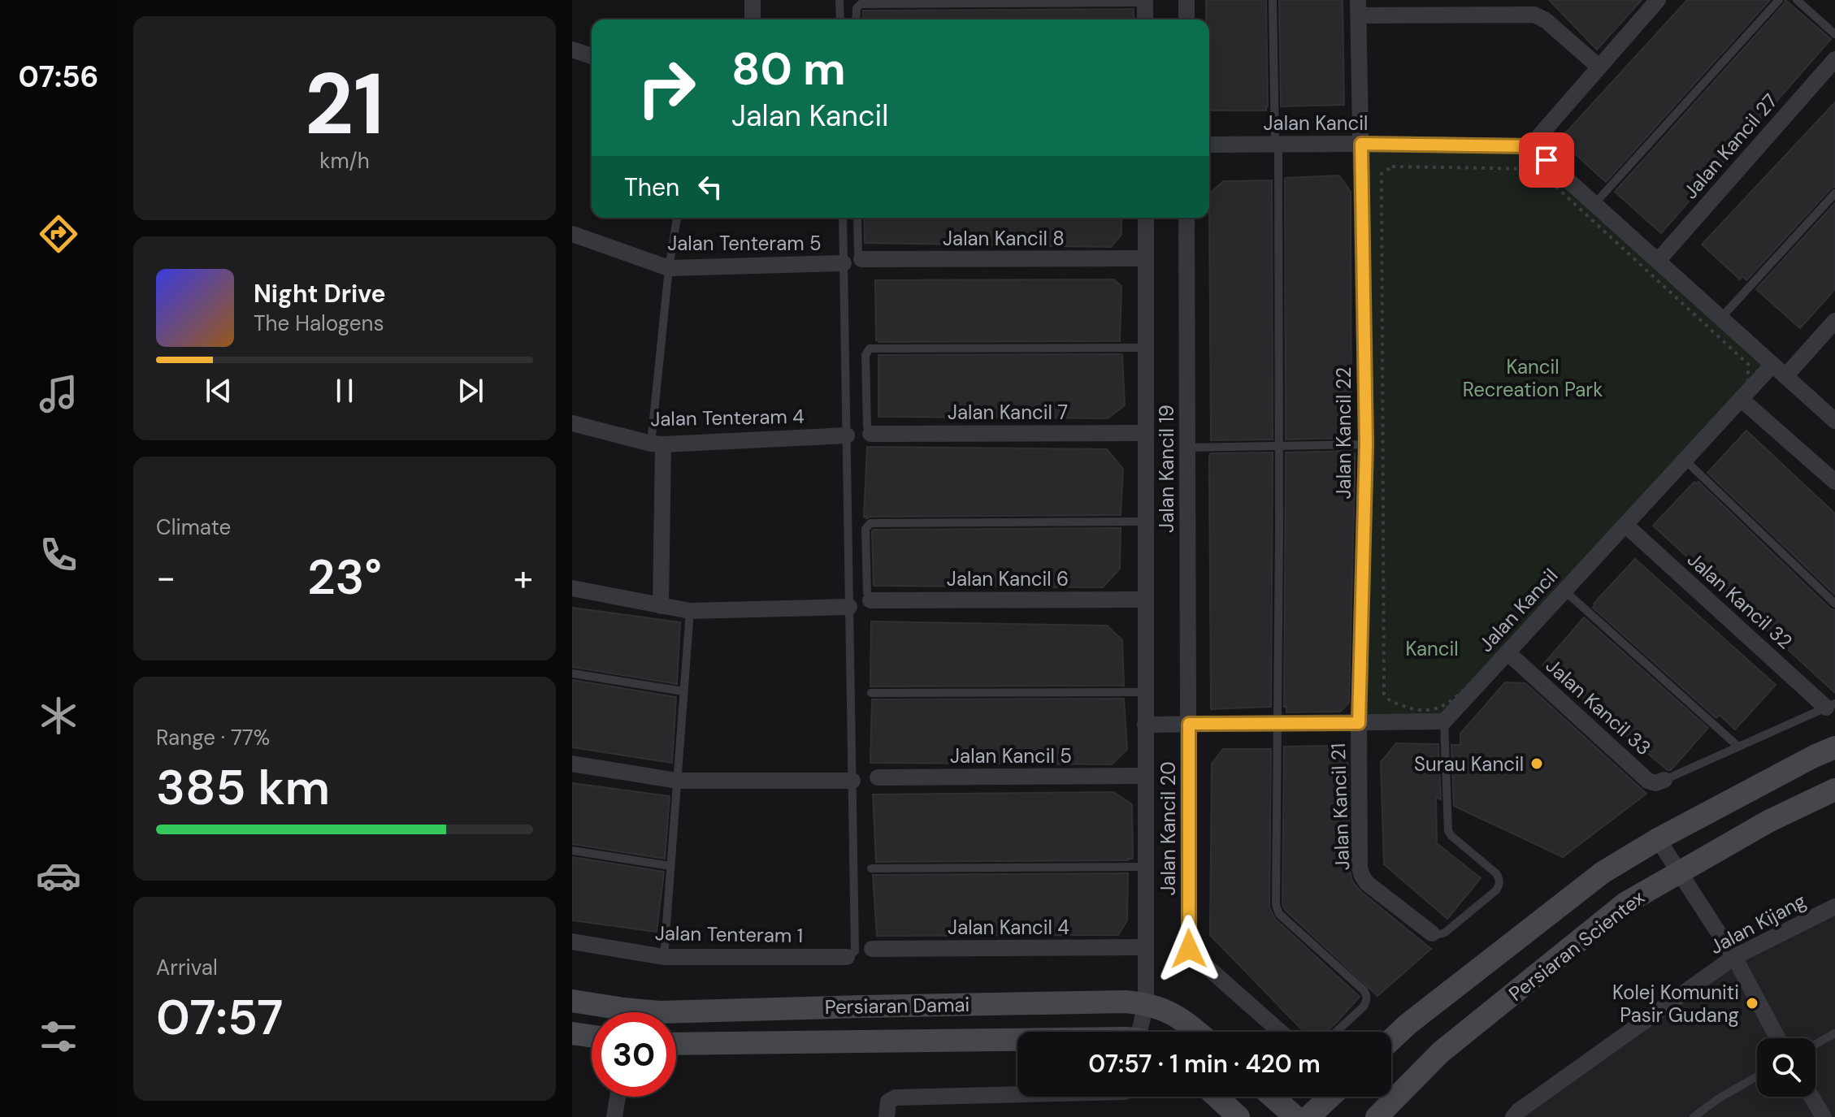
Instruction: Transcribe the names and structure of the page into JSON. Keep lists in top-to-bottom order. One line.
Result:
{"streets":{"main road":["Persiaran Scientex","Persiaran Damai"],"street":["Jalan Kancil","Jalan Kancil 27","Jalan Kancil 8","Jalan Tenteram 5","Jalan Kancil 7","Jalan Tenteram 4","Jalan Kancil 22","Jalan Kancil 19","Jalan Kancil 6","Jalan Kancil 32","Jalan Kancil 33","Jalan Kancil 5","Jalan Kancil 21","Jalan Kancil 20","Jalan Kijang","Jalan Kancil 4","Jalan Tenteram 1"]},"crossings":[["Jalan Kancil","Jalan Kancil 22"],["Jalan Kancil","Jalan Kancil 32"],["Jalan Kancil","Jalan Kancil 33"],["Jalan Kancil 22","Jalan Kancil 21"],["Jalan Kancil 19","Jalan Kancil 20"]],"parks":["Kancil Recreation Park","Kancil"],"places":["Surau Kancil","Kolej Komuniti Pasir Gudang"],"page":{"tabs":"07:56","tile":[["21","km/h"],"Climate",["Range · 77%","385 km"],["Arrival","07:57"]],"turn":["80 m","Jalan Kancil"],"then":"Then","song":["Night Drive","The Halogens"],"heat":["−","23°","+"],"limit":"30","trip":"07:57 · 1 min · 420 m"}}
